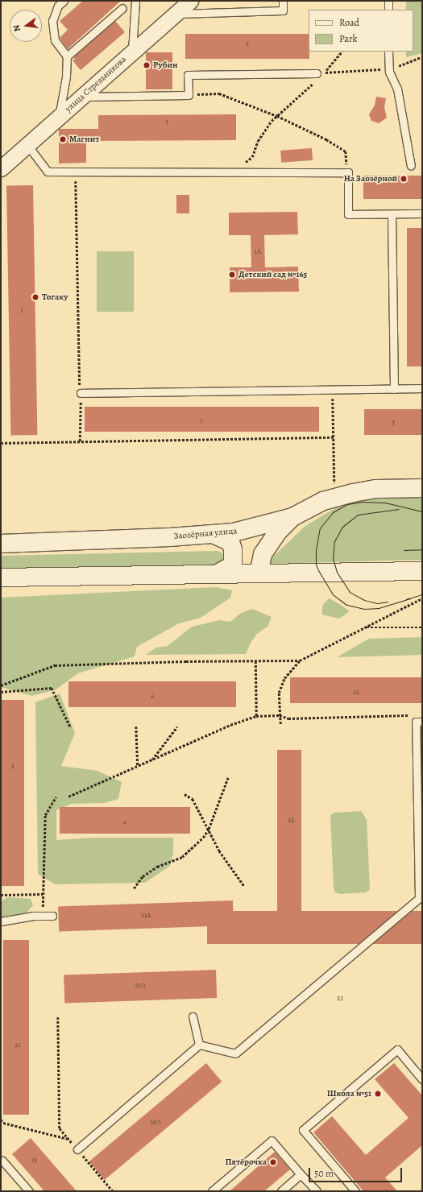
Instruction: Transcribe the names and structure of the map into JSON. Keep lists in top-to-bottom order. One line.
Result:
{"streets":{"main road":["Заозёрная улица"],"street":["улица Стрельникова"]},"places":["Рубин","Магнит","На Заозёрной","Детский сад №165","Тогаку","Школа №51","Пятёрочка"],"house_numbers":["5","3","1А","1","1","3","10","6","2","25","4","21А","21/1","23","21","19/1","19"],"legend":["Road","Park"],"scale_bar":"50 m","north":"left"}
